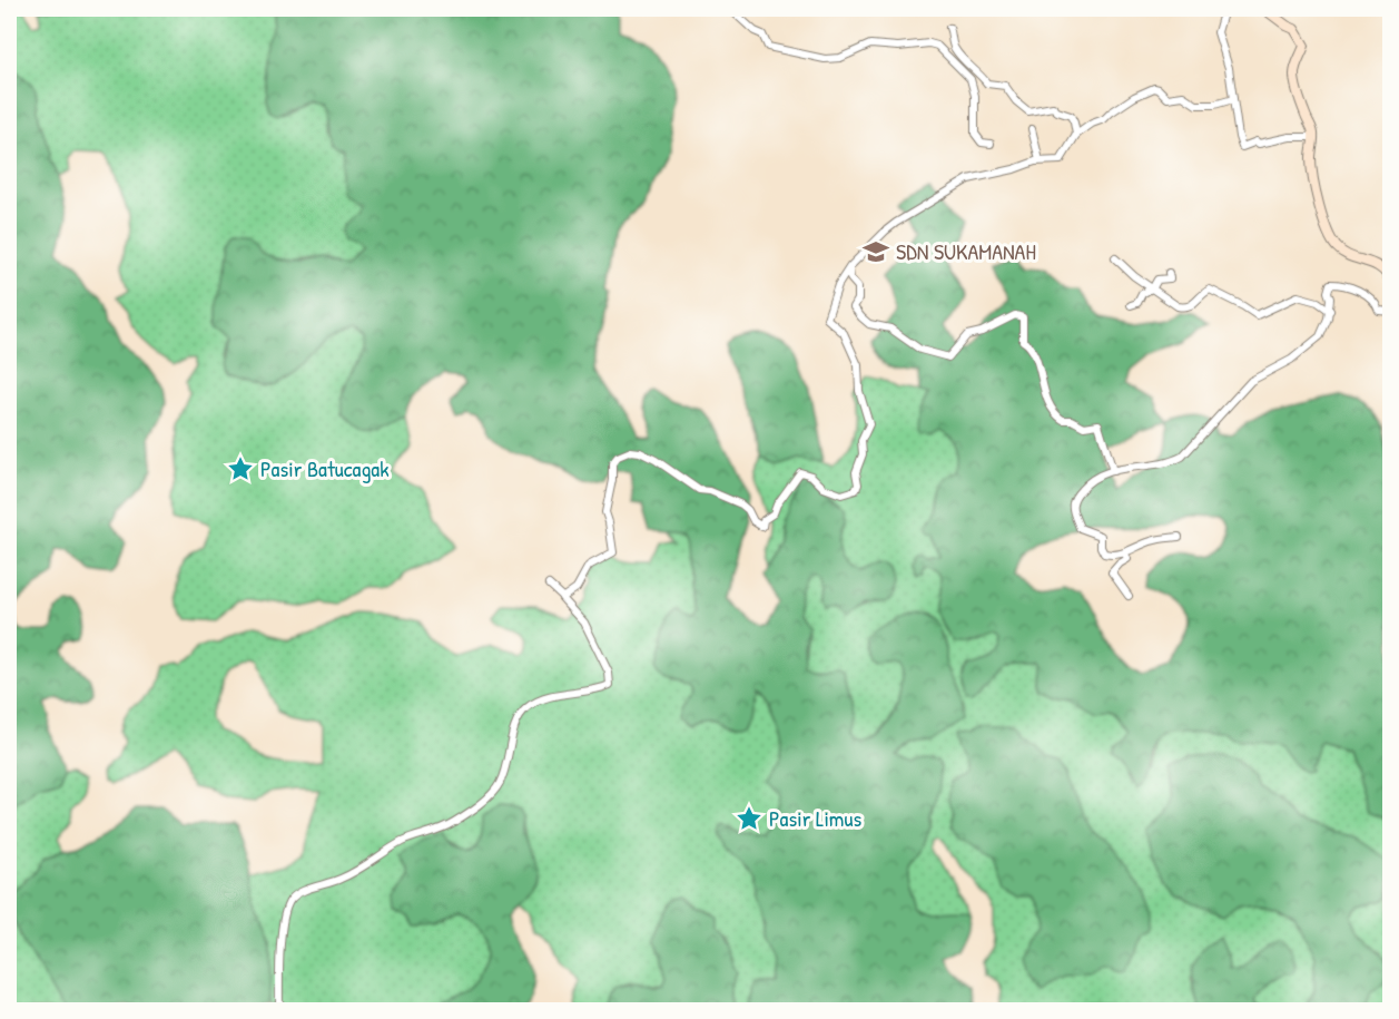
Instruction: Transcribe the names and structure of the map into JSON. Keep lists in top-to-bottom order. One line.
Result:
{"places":{"school or university":["SDN SUKAMANAH"],"place":["Pasir Batucagak","Pasir Limus"]}}
